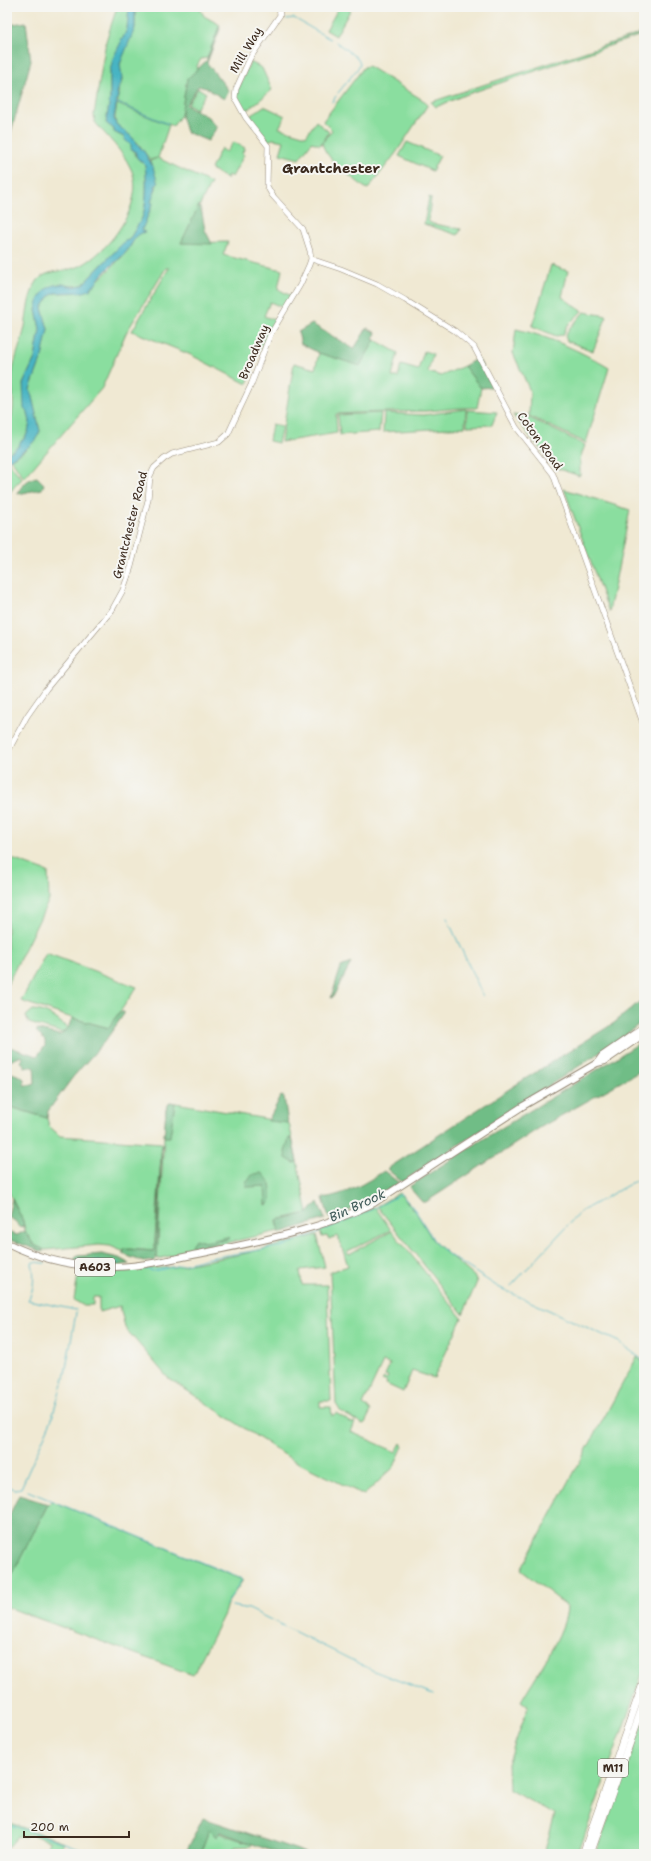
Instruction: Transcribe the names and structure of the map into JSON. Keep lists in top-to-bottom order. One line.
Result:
{"streets":{"highway":["M11"],"main road":["A603"],"street":["Mill Way","Broadway","Coton Road","Grantchester Road"]},"crossings":[["Mill Way","Broadway"],["Mill Way","Coton Road"],["Broadway","Coton Road"],["Broadway","Grantchester Road"]],"districts":["Grantchester"],"water":["Bin Brook"],"scale_bar":"200 m"}
